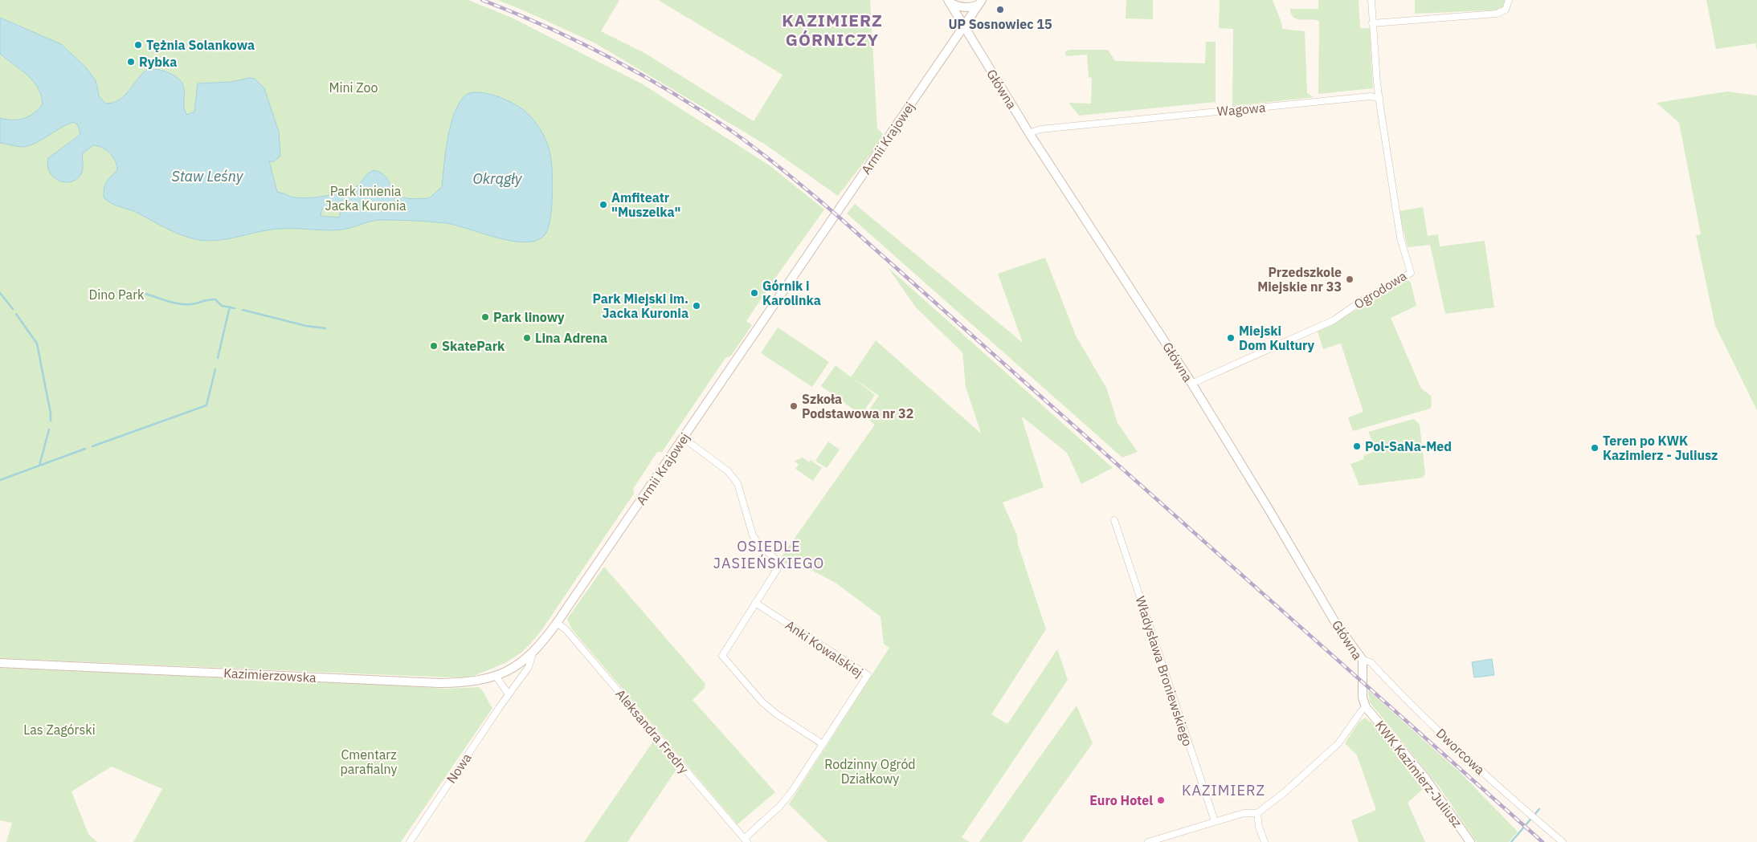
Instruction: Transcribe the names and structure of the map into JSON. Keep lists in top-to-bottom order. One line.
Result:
{"streets":{"street":["Główna","Wagowa","Armii Krajowej","Ogrodowa","Anki Kowalskiej","Władysława Broniewskiego","Kazimierzowska","Aleksandra Fredry","Dworcowa","Nowa","KWK Kazimierz-Juliusz"]},"crossings":[["Główna","Wagowa"],["Główna","Armii Krajowej"],["Główna","Ogrodowa"],["Główna","Dworcowa"],["Główna","KWK Kazimierz-Juliusz"],["Wagowa","Ogrodowa"],["Armii Krajowej","Kazimierzowska"],["Armii Krajowej","Aleksandra Fredry"],["Armii Krajowej","Nowa"],["Anki Kowalskiej","Aleksandra Fredry"],["Kazimierzowska","Nowa"]],"districts":["KAZIMIERZ GÓRNICZY","OSIEDLE JASIEŃSKIEGO","KAZIMIERZ"],"water":["Staw Leśny","Okrągły"],"parks":["Mini Zoo","Park imienia Jacka Kuronia","Dino Park","Las Zagórski","Cmentarz parafialny","Rodzinny Ogród Działkowy"],"places":["UP Sosnowiec 15","Tężnia Solankowa","Rybka","Amfiteatr \"Muszelka\"","Przedszkole Miejskie nr 33","Górnik i Karolinka","Park Miejski im. Jacka Kuronia","Park linowy","Lina Adrena","Miejski Dom Kultury","SkatePark","Szkoła Podstawowa nr 32","Pol-SaNa-Med","Teren po KWK Kazimierz - Juliusz","Euro Hotel"]}
